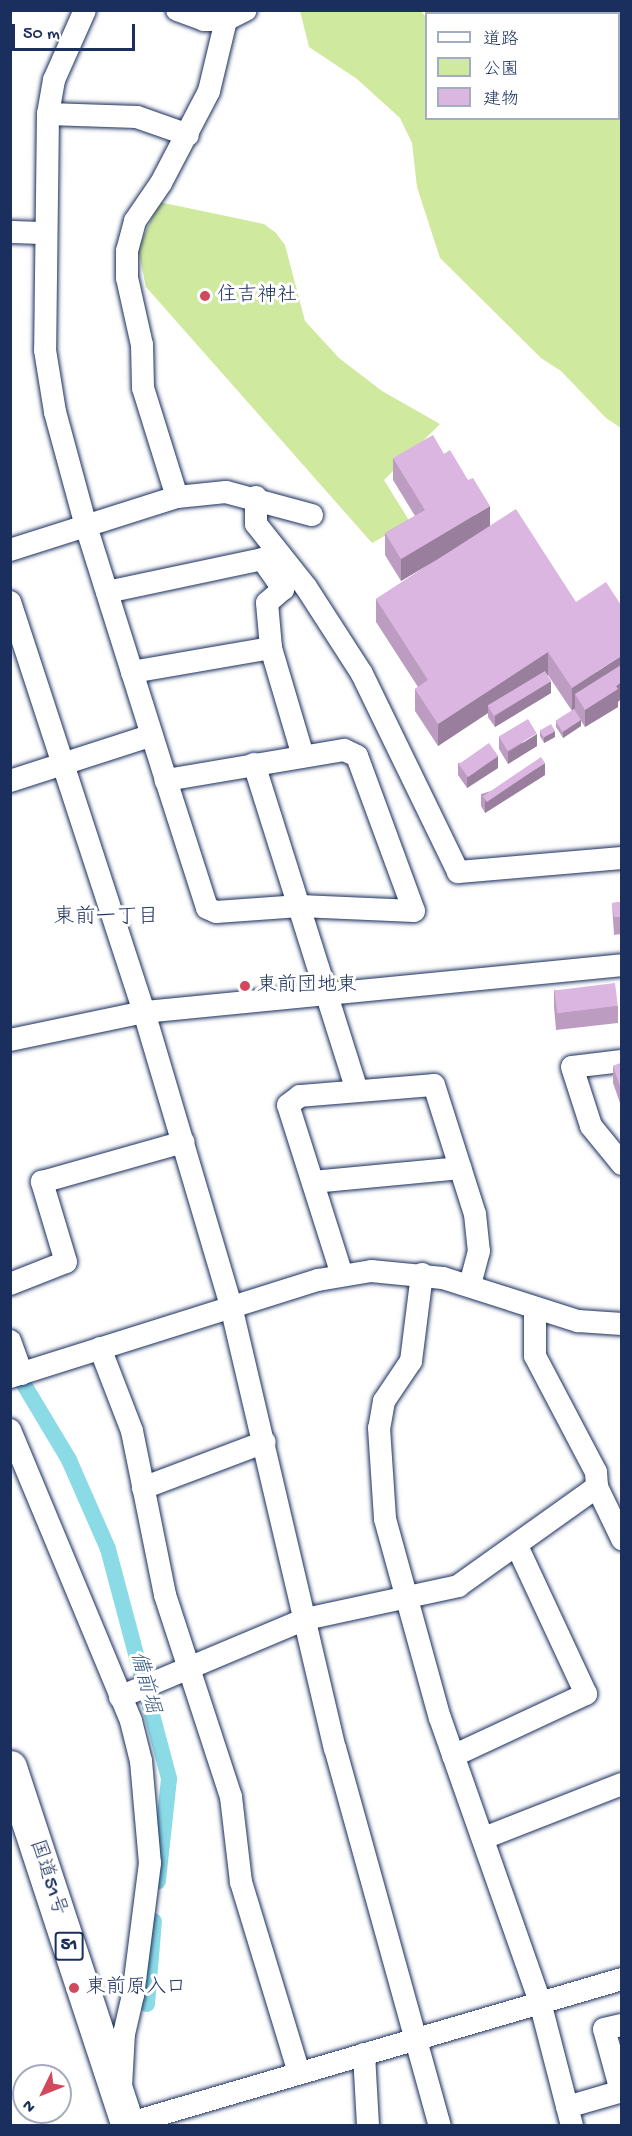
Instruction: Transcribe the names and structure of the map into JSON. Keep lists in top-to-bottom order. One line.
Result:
{"streets":{"highway":["国道51号","51"]},"districts":["東前一丁目"],"water":["備前堀"],"places":["住吉神社","東前団地東","東前原入口"],"legend":["道路","公園","建物"],"scale_bar":"50 m","north":"bottom left"}
